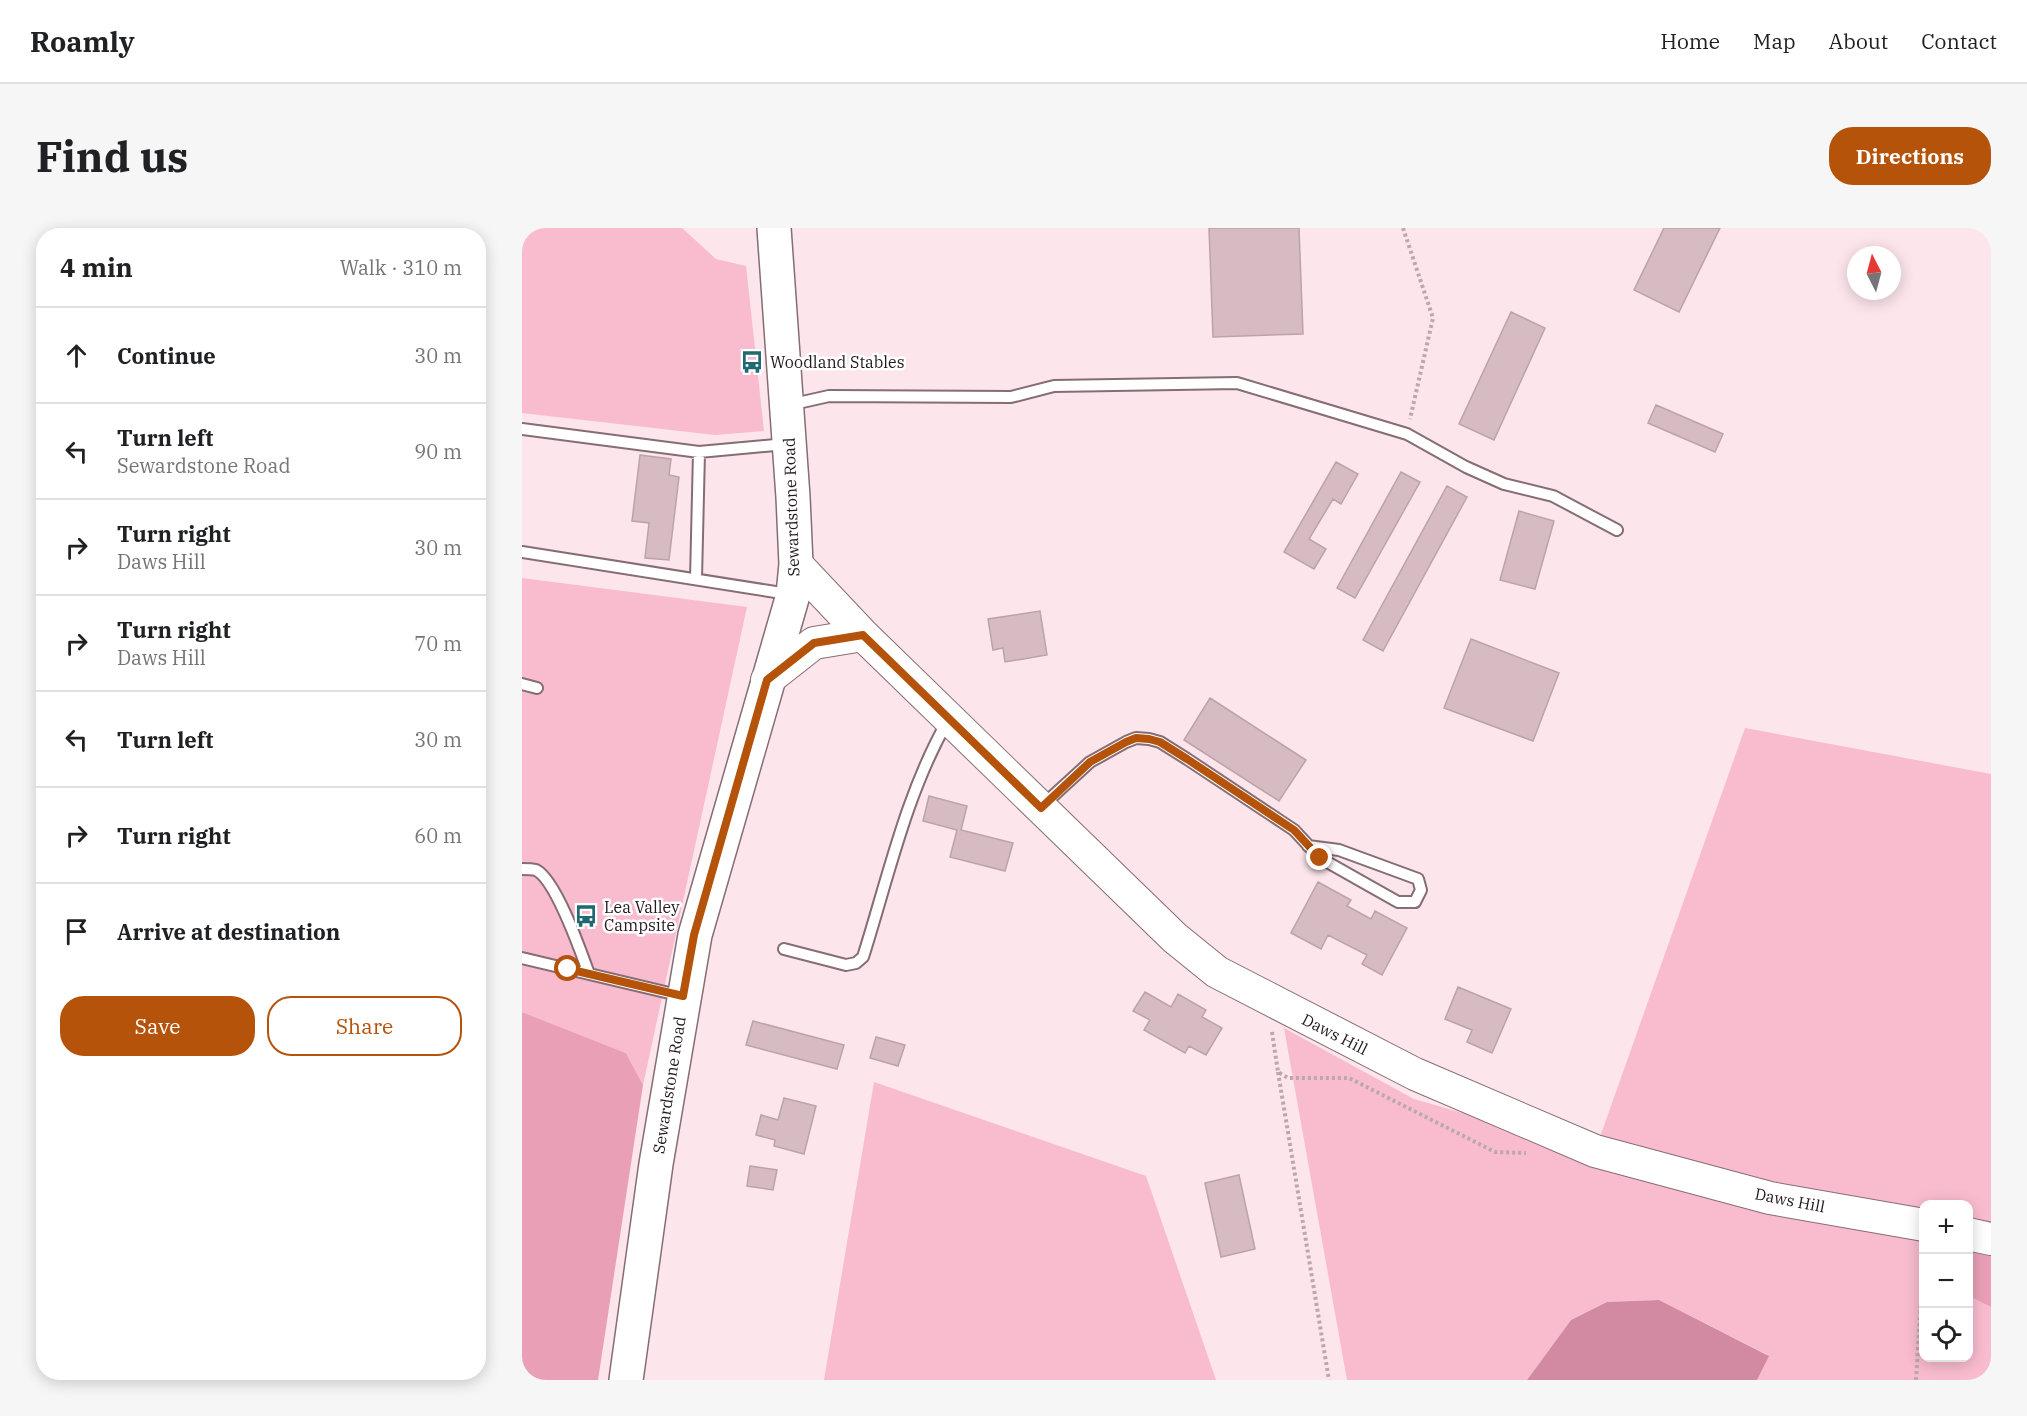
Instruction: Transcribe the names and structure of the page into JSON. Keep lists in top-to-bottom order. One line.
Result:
{"streets":{"main road":["Sewardstone Road"],"street":["Daws Hill"]},"crossings":[["Sewardstone Road","Daws Hill"]],"places":{"bus stop":["Woodland Stables","Lea Valley Campsite"]},"north":"top","page":{"header":"Roamly","nav":["Home","Map","About","Contact"],"buttons":["Directions",["Save","Share"]],"title":"Find us","heading":["4 min","Walk · 310 m"],"list":[["Continue","30 m"],["Turn left","Sewardstone Road","90 m"],["Turn right","Daws Hill","30 m"],["Turn right","Daws Hill","70 m"],["Turn left","30 m"],["Turn right","60 m"],"Arrive at destination"],"map_buttons":["+","−"]}}
